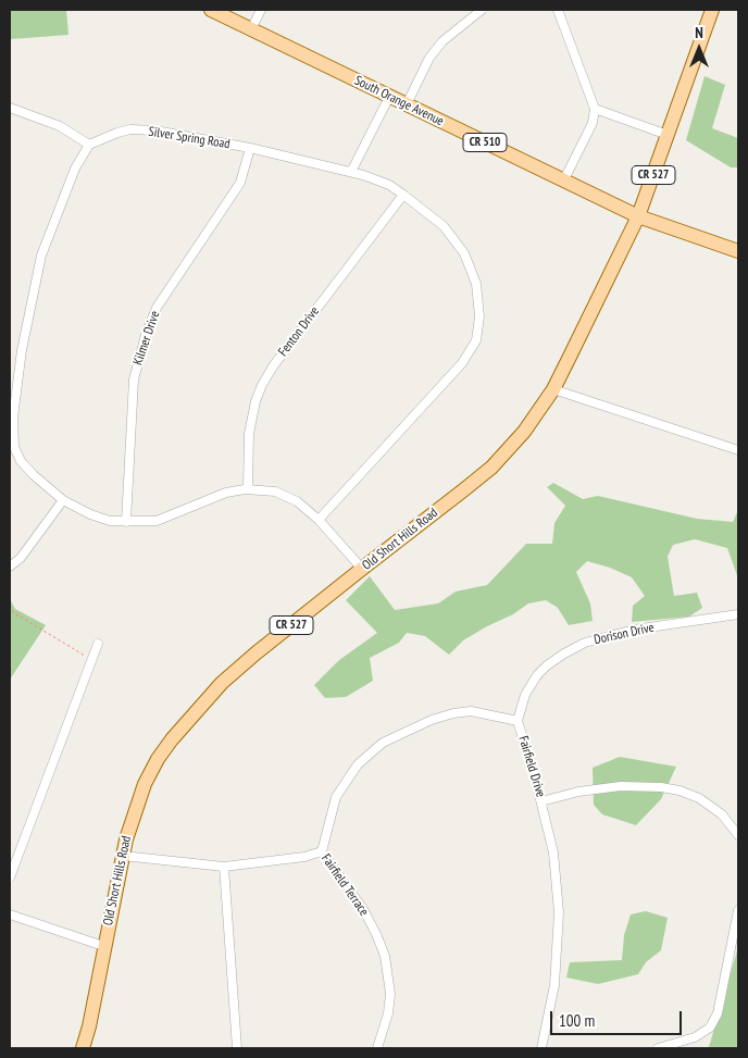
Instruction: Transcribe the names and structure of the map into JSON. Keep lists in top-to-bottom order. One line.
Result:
{"streets":{"main road":["South Orange Avenue","CR 510","CR 527","Old Short Hills Road"],"street":["Silver Spring Road","Fenton Drive","Kilmer Drive","Dorison Drive","Fairfield Drive","Fairfield Terrace"]},"crossings":[["South Orange Avenue","Old Short Hills Road"],["Silver Spring Road","Fenton Drive"],["Silver Spring Road","Kilmer Drive"],["Old Short Hills Road","Fairfield Terrace"],["Dorison Drive","Fairfield Drive"],["Fairfield Drive","Fairfield Terrace"]],"scale_bar":"100 m","north":"top"}
